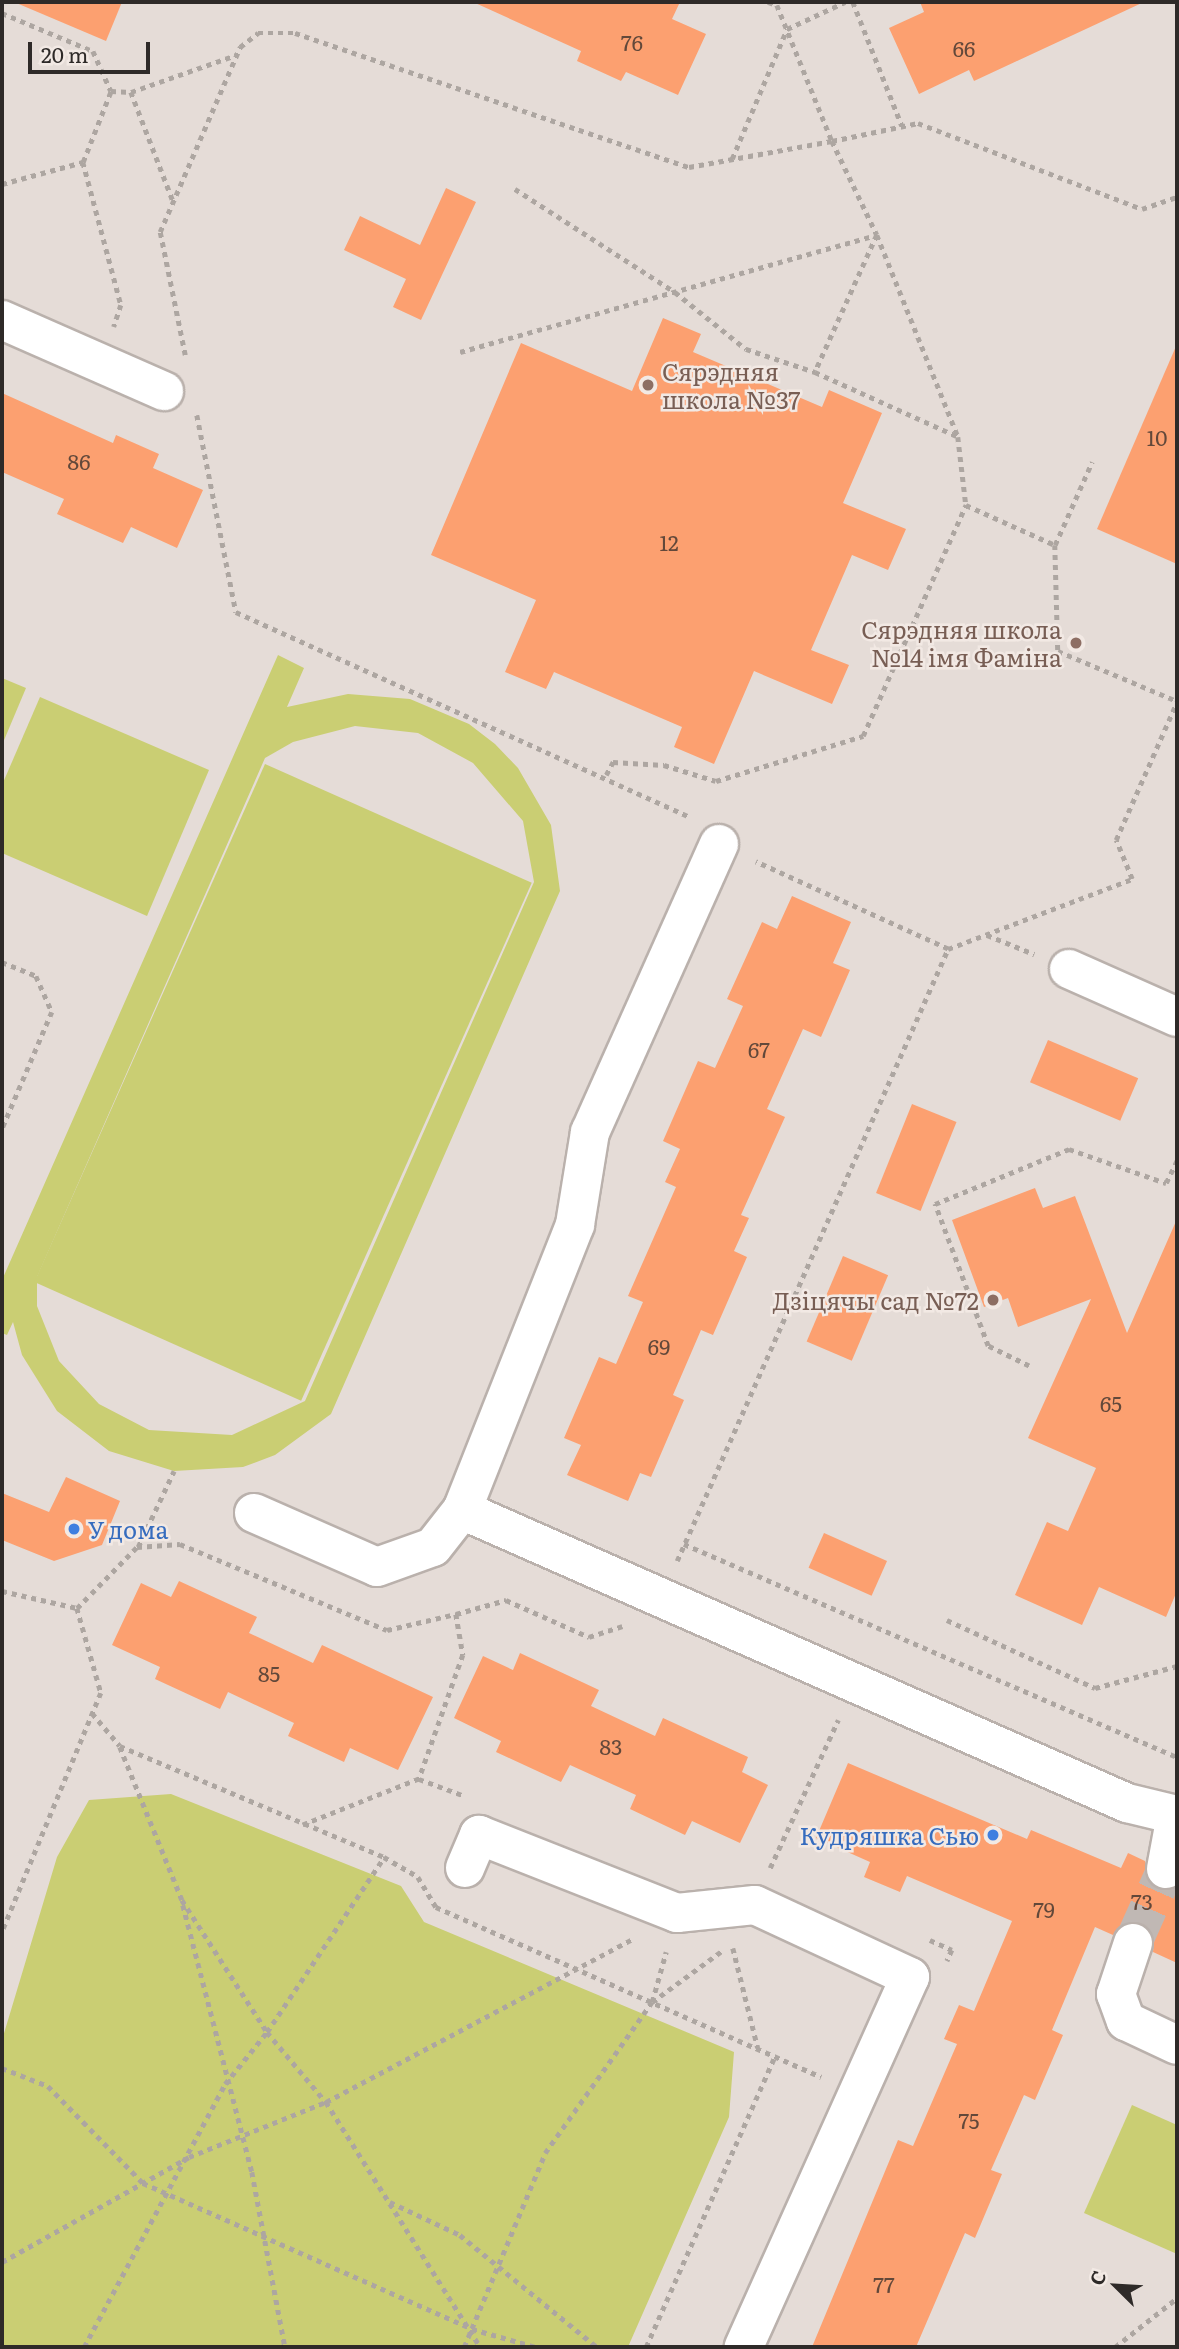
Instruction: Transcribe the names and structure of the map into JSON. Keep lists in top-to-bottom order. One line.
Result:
{"places":["Сярэдняя школа №37","Сярэдняя школа №14 імя Фаміна","Дзіцячы сад №72","У дома","Кудряшка Сью"],"house_numbers":["76","66","10","86","12","67","69","65","85","83","73","79","75","77"],"scale_bar":"20 m","north":"top left"}
